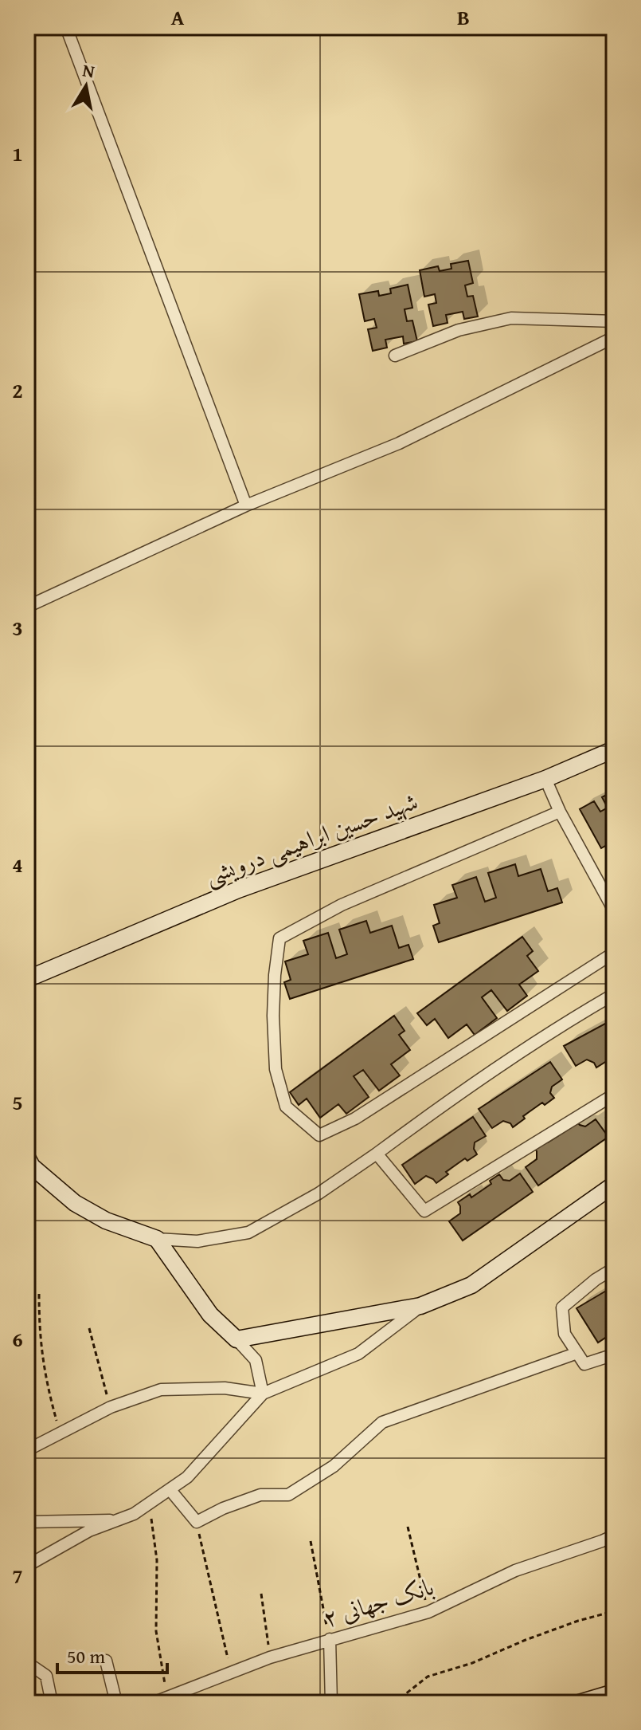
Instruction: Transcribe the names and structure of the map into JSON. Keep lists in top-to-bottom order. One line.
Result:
{"streets":{"street":["شهید حسین ابراهیمی درویشی","بانک جهانی ۲"]},"scale_bar":"50 m","north":"top","grid":{"columns":["A","B"],"rows":["1","2","3","4","5","6","7"]}}
